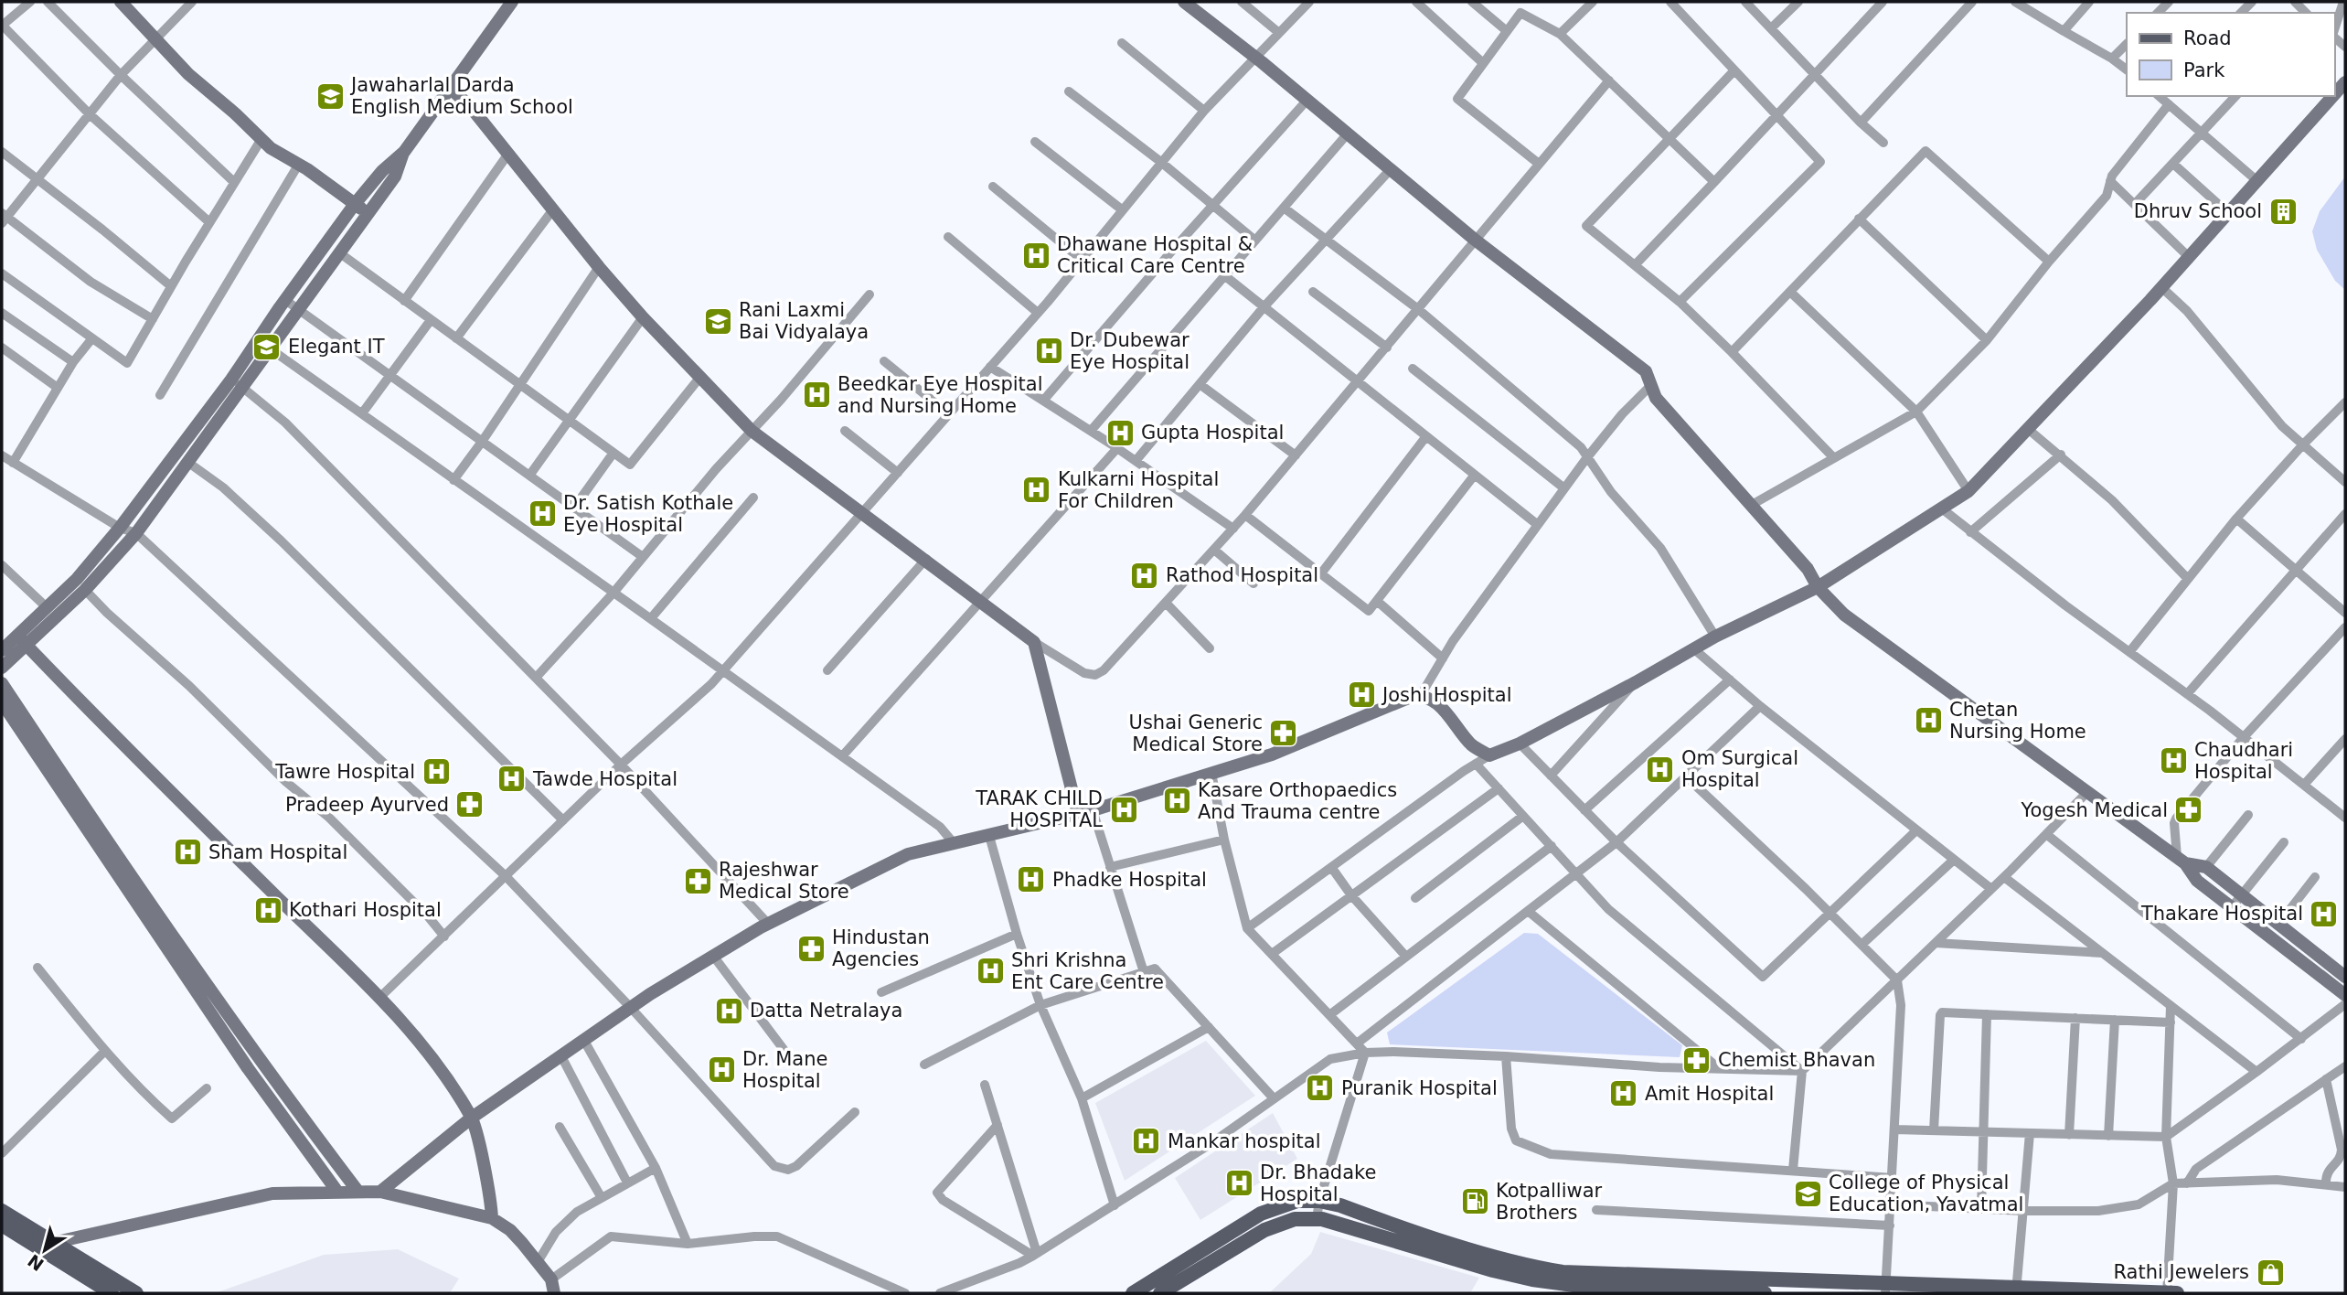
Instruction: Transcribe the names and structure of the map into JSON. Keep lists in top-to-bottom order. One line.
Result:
{"places":{"school or university":["Jawaharlal Darda English Medium School","Rani Laxmi Bai Vidyalaya","Elegant IT","College of Physical Education, Yavatmal"],"building":["Dhruv School"],"hospital":["Dhawane Hospital & Critical Care Centre","Dr. Dubewar Eye Hospital","Beedkar Eye Hospital and Nursing Home","Gupta Hospital","Kulkarni Hospital For Children","Dr. Satish Kothale Eye Hospital","Rathod Hospital","Joshi Hospital","Chetan Nursing Home","Chaudhari Hospital","Om Surgical Hospital","Tawre Hospital","Tawde Hospital","Kasare Orthopaedics And Trauma centre","TARAK CHILD HOSPITAL","Sham Hospital","Phadke Hospital","Kothari Hospital","Thakare Hospital","Shri Krishna Ent Care Centre","Datta Netralaya","Dr. Mane Hospital","Puranik Hospital","Amit Hospital","Mankar hospital","Dr. Bhadake Hospital"],"pharmacy":["Ushai Generic Medical Store","Pradeep Ayurved","Yogesh Medical","Rajeshwar Medical Store","Hindustan Agencies","Chemist Bhavan"],"fuel station":["Kotpalliwar Brothers"],"shop":["Rathi Jewelers"]},"legend":["Road","Park"],"north":"bottom left"}
